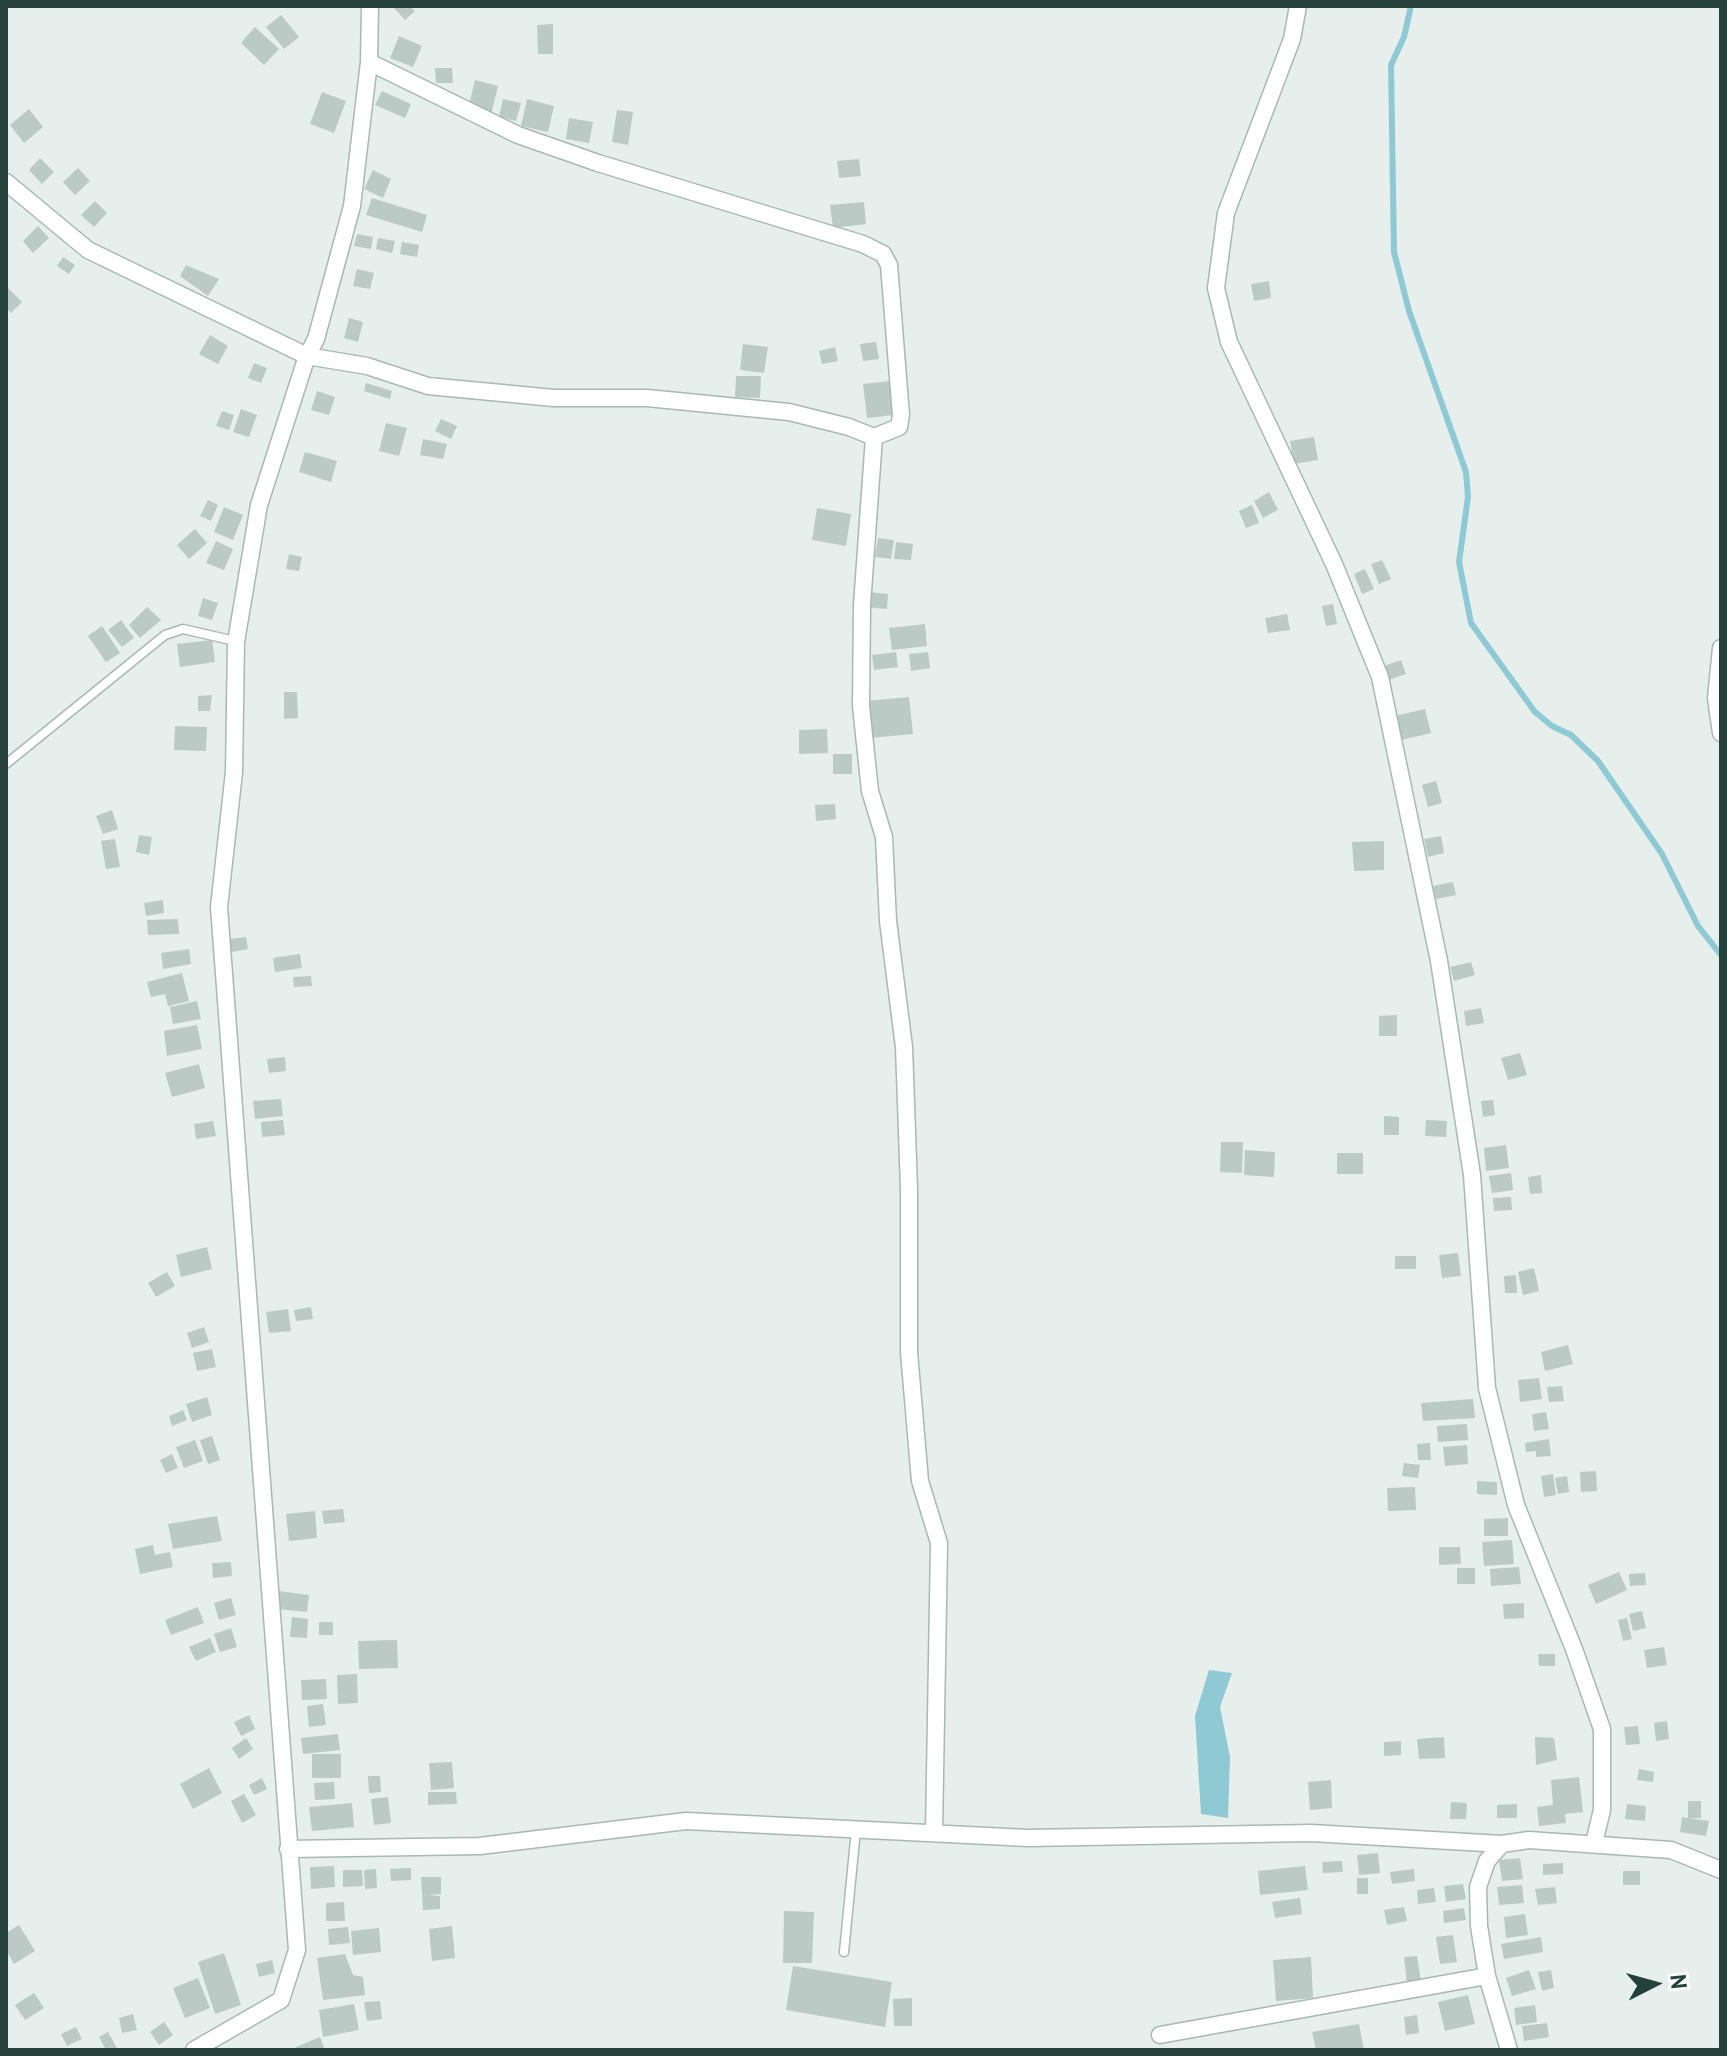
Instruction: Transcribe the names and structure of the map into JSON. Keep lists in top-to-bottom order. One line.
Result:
{"north":"right"}
